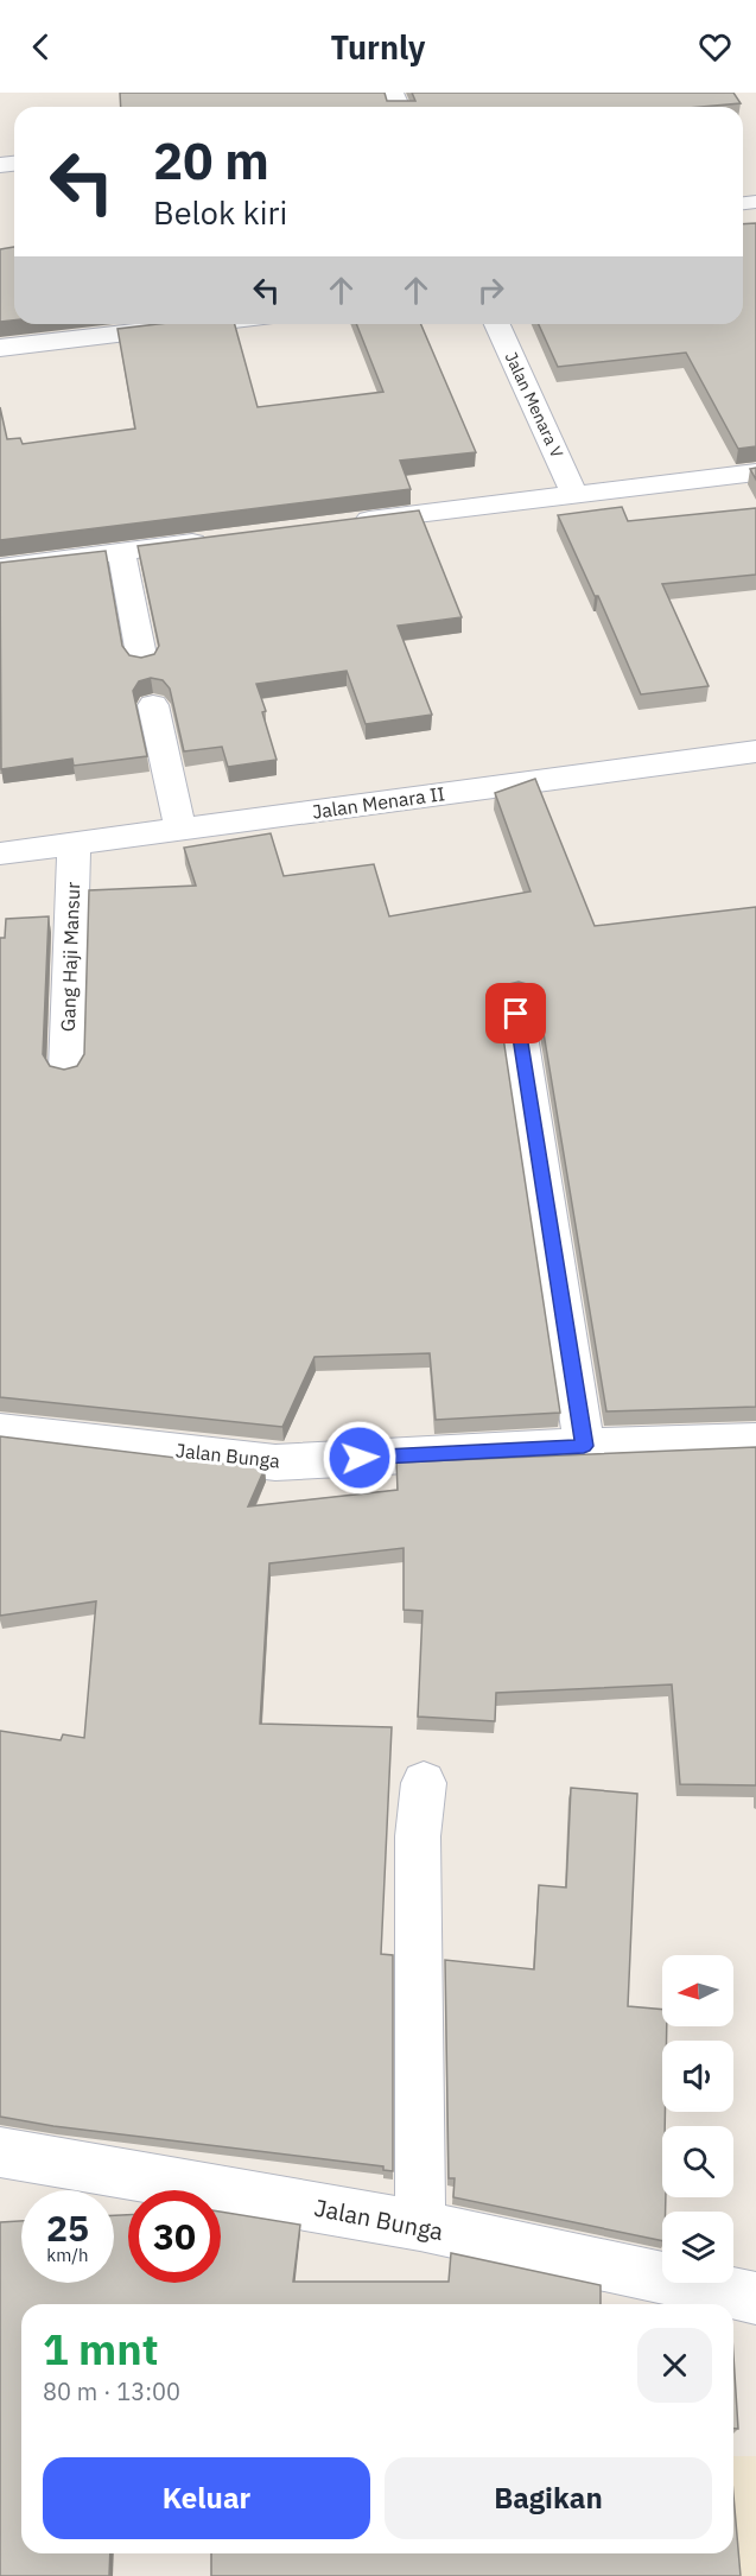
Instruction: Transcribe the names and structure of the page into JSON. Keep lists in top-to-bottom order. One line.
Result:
{"streets":{"street":["Jalan Menara V","Jalan Menara II","Gang Haji Mansur","Jalan Bunga"]},"crossings":[["Jalan Menara II","Gang Haji Mansur"]],"north":"left","page":{"header":"Turnly","turn":["20 m","Belok kiri"],"speed":"25 km/h","limit":"30","heading":["1 mnt","80 m · 13:00"],"buttons":["Keluar","Bagikan"]}}
